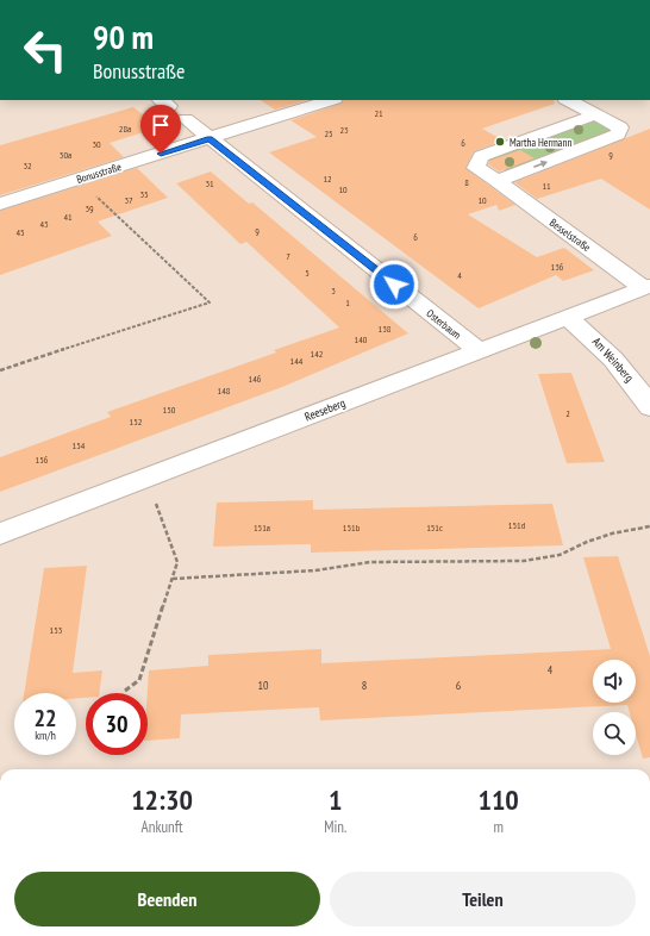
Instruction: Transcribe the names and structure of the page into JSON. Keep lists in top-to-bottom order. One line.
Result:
{"streets":{"street":["Bonusstraße","Besselstraße","Osterbaum","Am Weinberg","Reeseberg"]},"crossings":[["Bonusstraße","Osterbaum"],["Besselstraße","Reeseberg"],["Osterbaum","Reeseberg"],["Am Weinberg","Reeseberg"]],"places":["Martha Hermann"],"house_numbers":["21","28a","23","25","6","30","30a","9","32","12","8","31","11","10","35","37","10","39","41","43","9","45","6","7","136","5","4","3","1","138","140","142","144","146","148","150","2","152","154","156","151d","151a","151b","151c","153","4","10","8","6"],"page":{"turn":["90 m","Bonusstraße"],"speed":"22 km/h","limit":"30","eta":["12:30","Ankunft","1","Min.","110","m"],"buttons":["Beenden","Teilen"]}}
